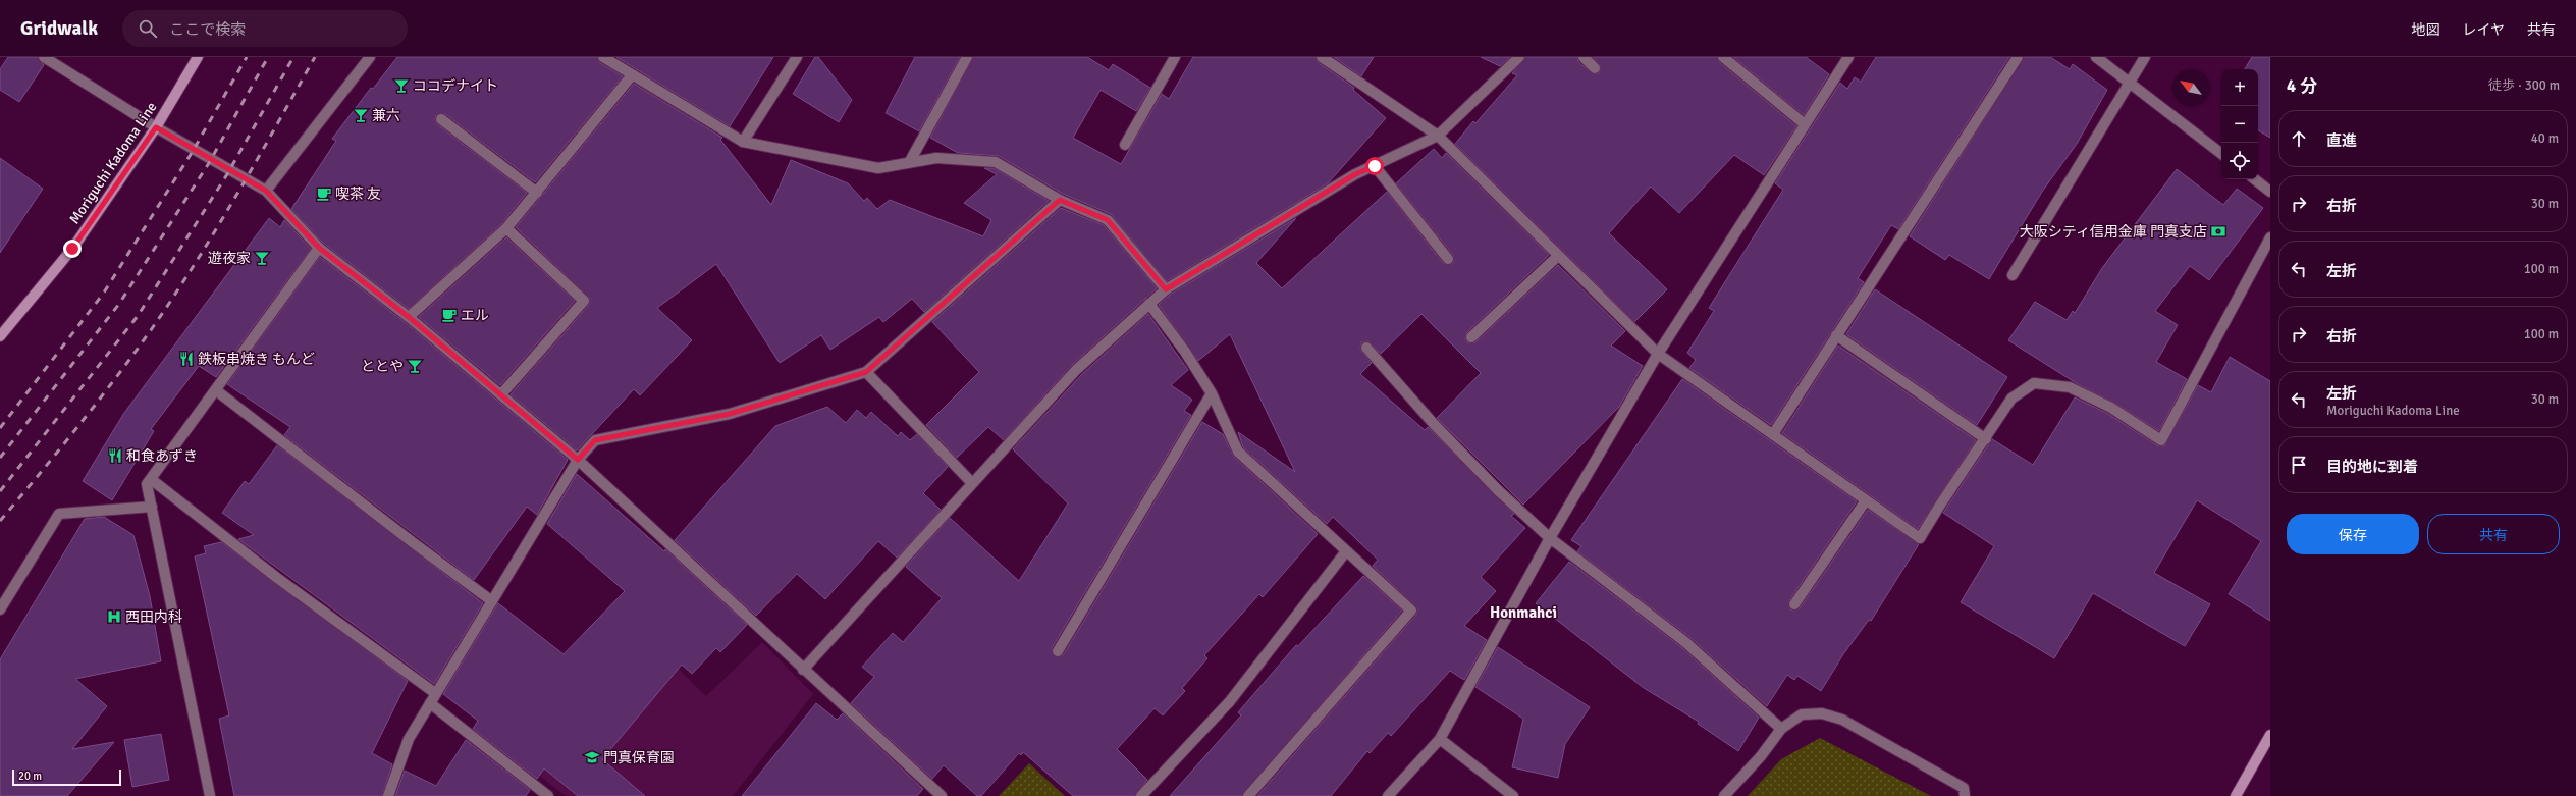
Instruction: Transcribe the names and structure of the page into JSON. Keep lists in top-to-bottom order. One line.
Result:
{"streets":{"main road":["Moriguchi Kadoma Line"]},"districts":["Honmahci"],"places":{"bar":["ココデナイト","兼六","遊夜家","ととや"],"cafe":["喫茶 友","エル"],"bank":["大阪シティ信用金庫 門真支店"],"restaurant":["鉄板串焼き もんど","和食あずき"],"hospital":["西田内科"],"school or university":["門真保育園"]},"scale_bar":"20 m","north":"top left","page":{"header":"Gridwalk","search":"ここで検索","nav":["地図","レイヤ","共有"],"heading":["4 分","徒歩 · 300 m"],"map_buttons":["+","−"],"list":[["直進","40 m"],["右折","30 m"],["左折","100 m"],["右折","100 m"],["左折","Moriguchi Kadoma Line","30 m"],"目的地に到着"],"buttons":["保存","共有"],"scale":"20 m"}}
